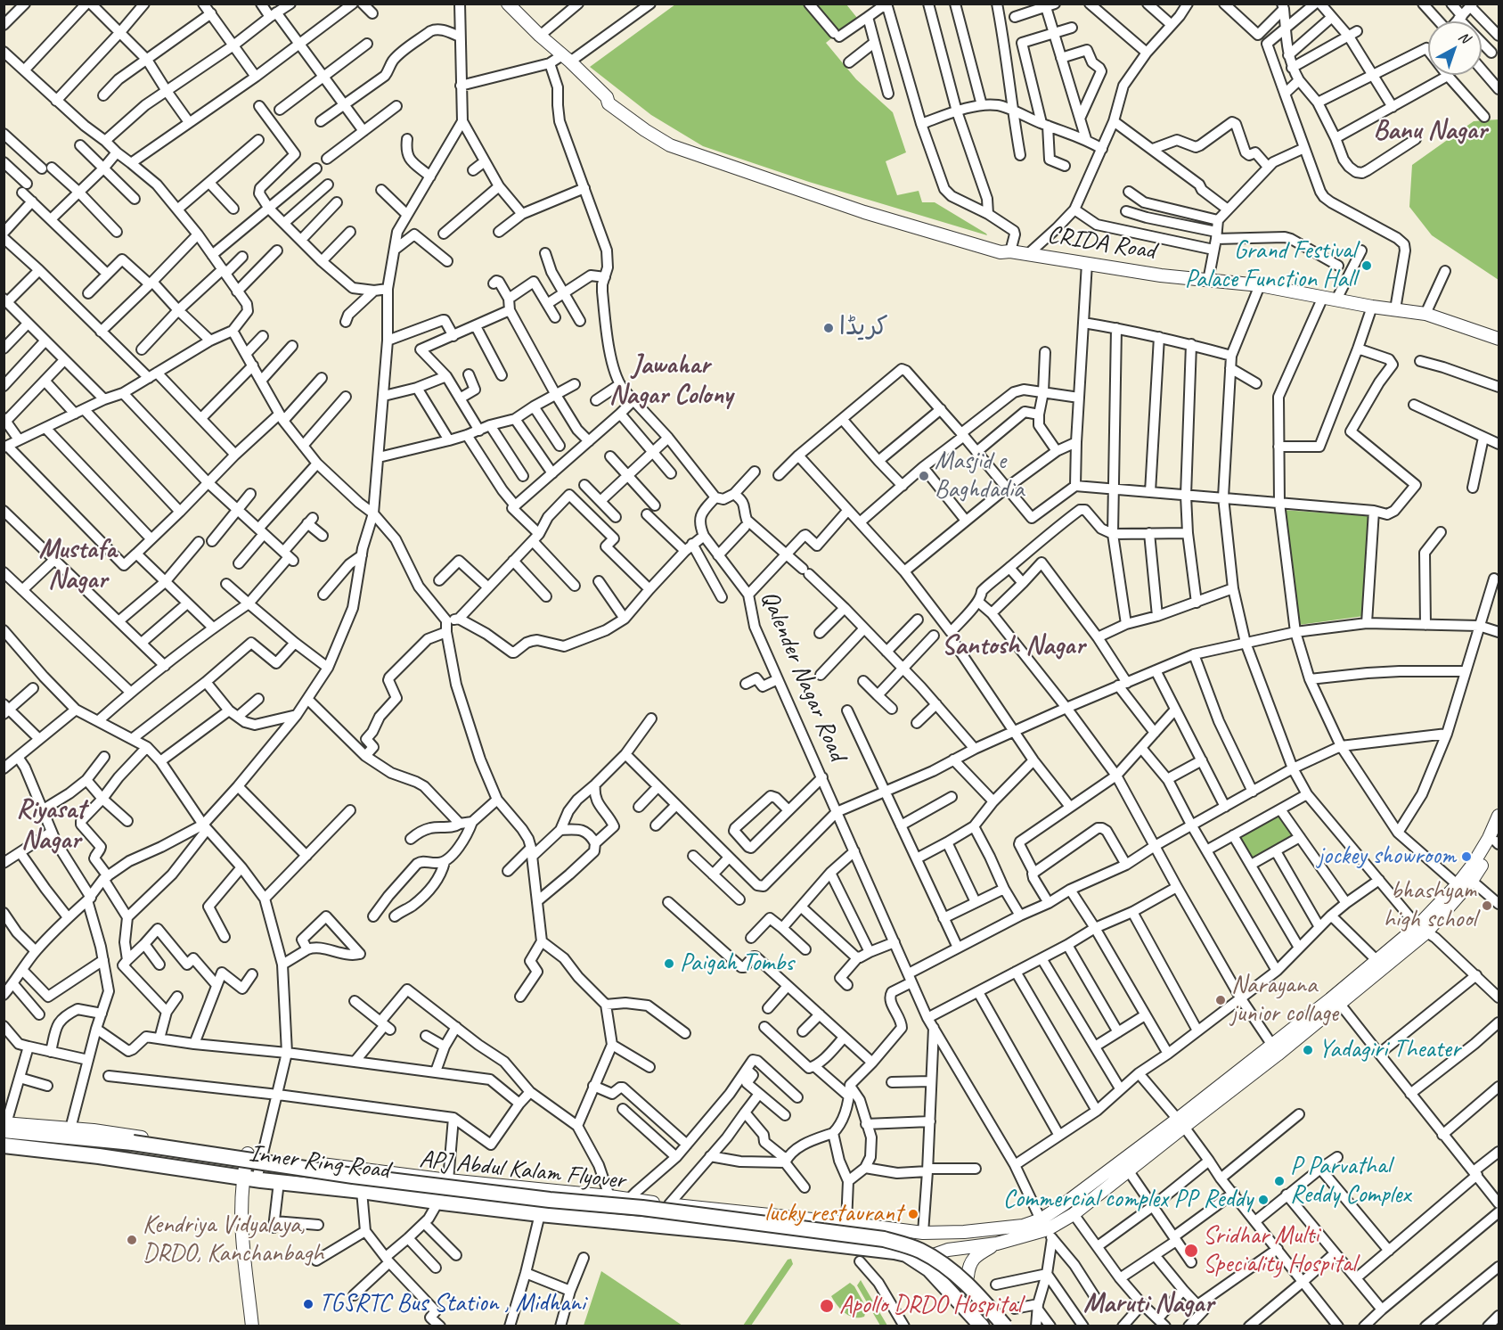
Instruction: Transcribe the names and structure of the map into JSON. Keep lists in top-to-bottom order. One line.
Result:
{"streets":{"highway":["Inner Ring Road","APJ Abdul Kalam Flyover"],"main road":["CRIDA Road"],"street":["Qalender Nagar Road"]},"crossings":[["Qalender Nagar Road","Inner Ring Road"],["Inner Ring Road","APJ Abdul Kalam Flyover"]],"districts":["Banu Nagar","Jawahar Nagar Colony","Mustafa Nagar","Santosh Nagar","Riyasat Nagar","Maruti Nagar"],"places":["Grand Festival Palace Function Hall","کریڈا","Masjid e Baghdadia","jockey showroom","bhashyam high school","Paigah Tombs","Narayana junior collage","Yadagiri Theater","P Parvathal Reddy Complex","Commercial complex PP Reddy","lucky restaurant","Kendriya Vidyalaya, DRDO, Kanchanbagh","Sridhar Multi Speciality Hospital","TGSRTC Bus Station , Midhani","Apollo DRDO Hospital"],"north":"top right"}
